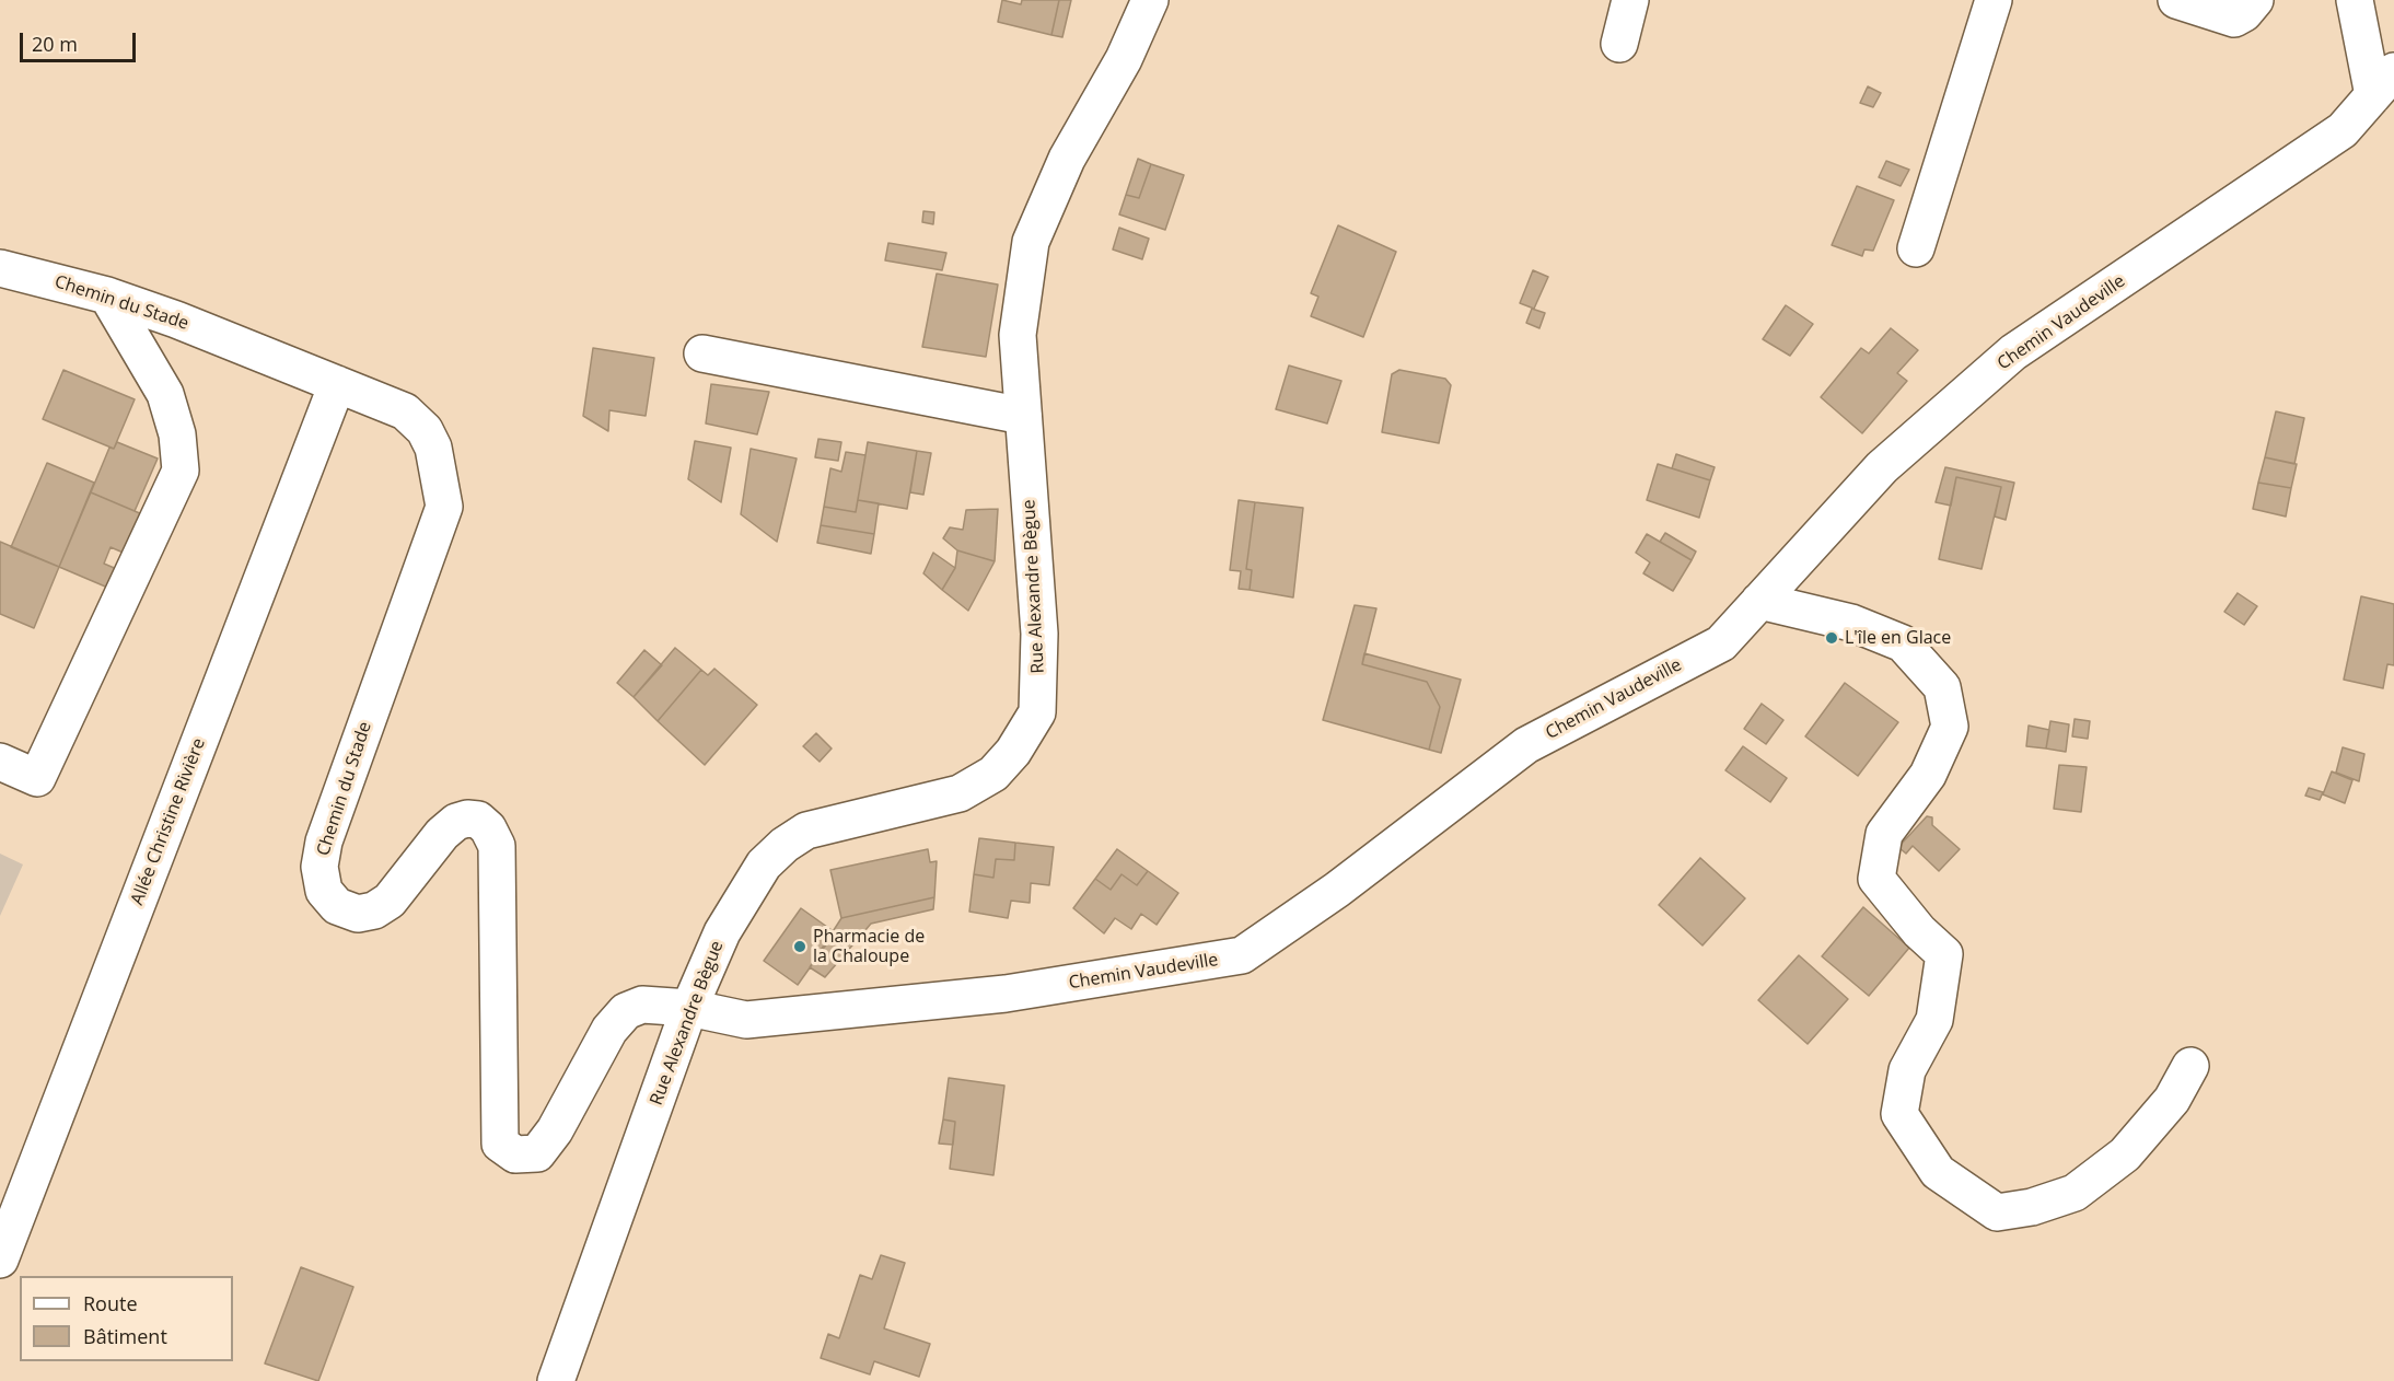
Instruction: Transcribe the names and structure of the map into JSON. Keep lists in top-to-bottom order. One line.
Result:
{"streets":{"street":["Chemin du Stade","Chemin Vaudeville","Rue Alexandre Bègue","Allée Christine Rivière"]},"crossings":[["Chemin du Stade","Chemin Vaudeville"],["Chemin du Stade","Rue Alexandre Bègue"],["Chemin du Stade","Allée Christine Rivière"],["Chemin Vaudeville","Rue Alexandre Bègue"]],"places":["L'île en Glace","Pharmacie de la Chaloupe"],"legend":["Route","Bâtiment"],"scale_bar":"20 m"}
